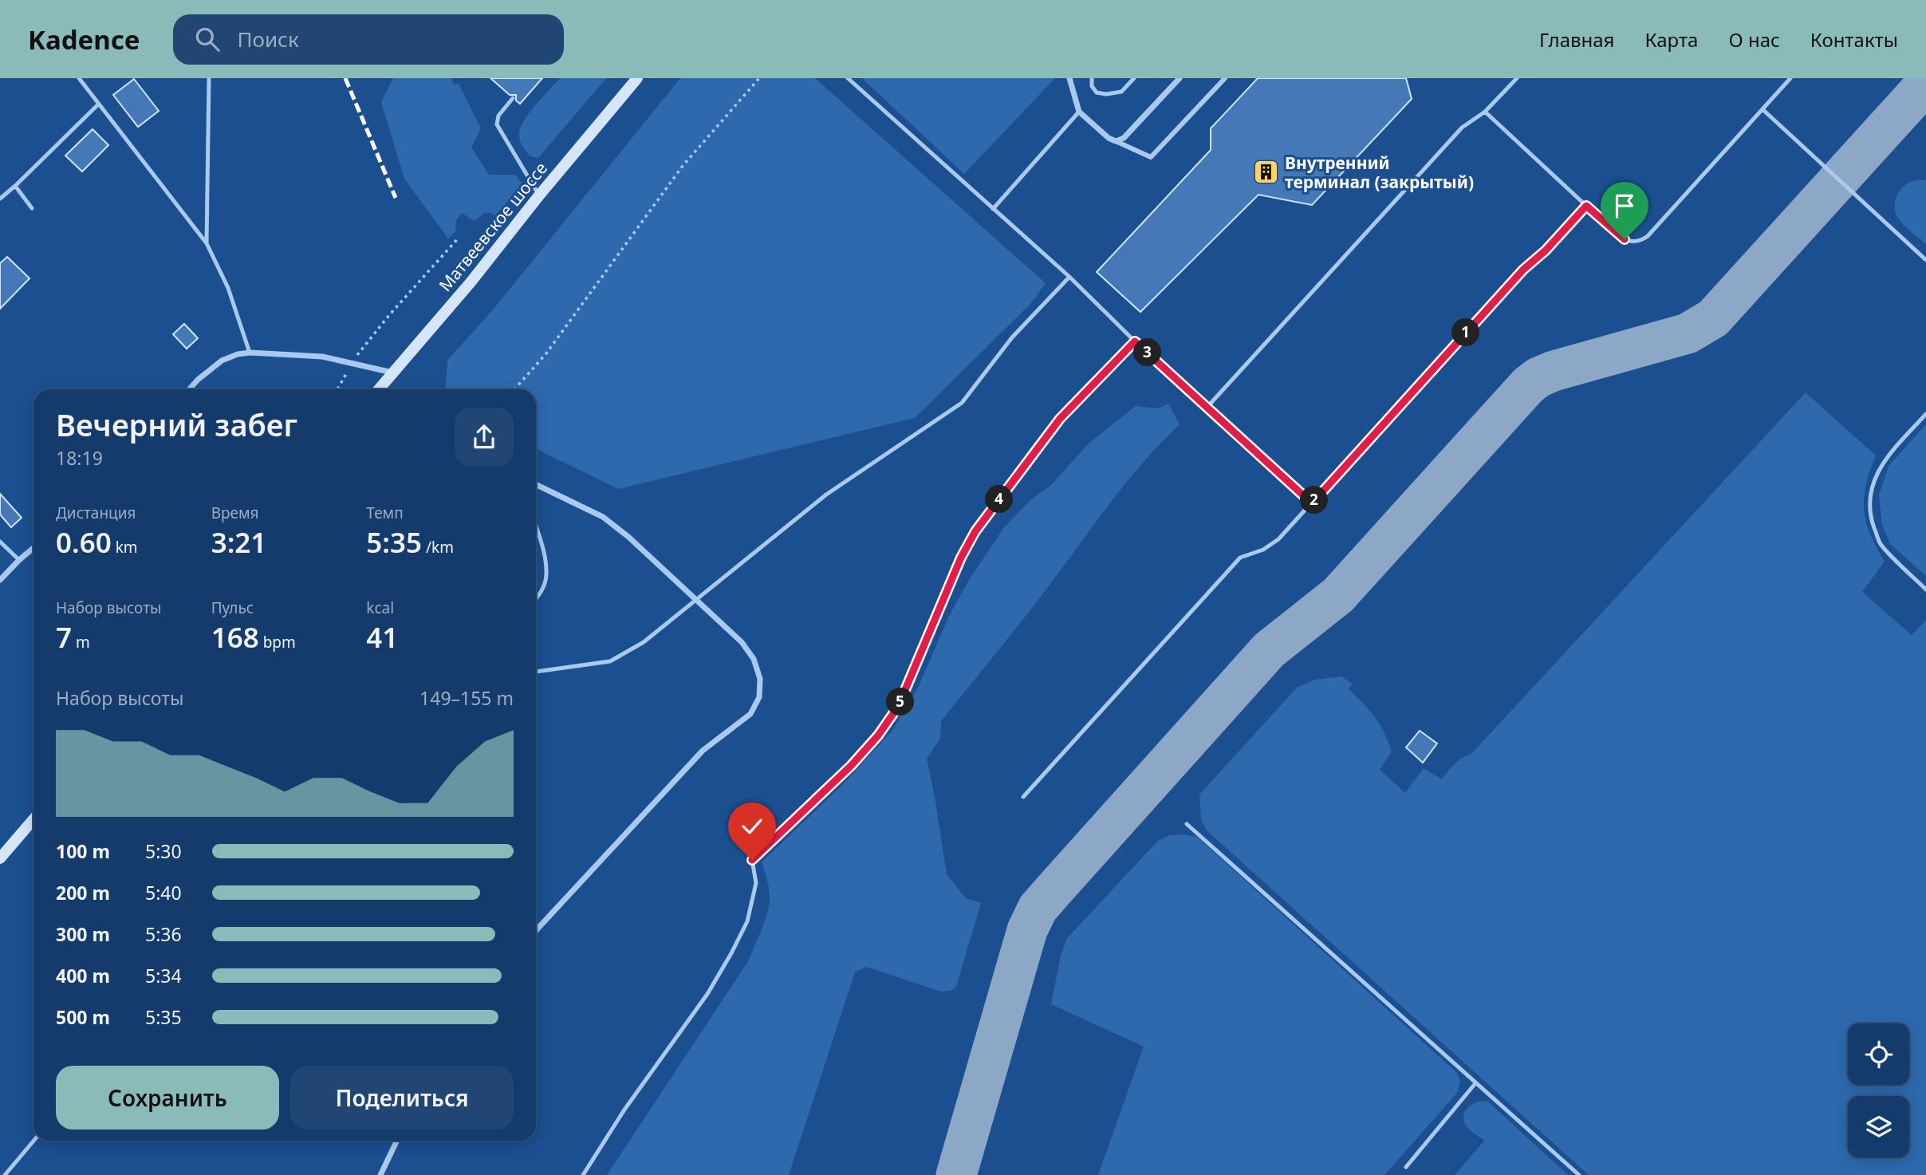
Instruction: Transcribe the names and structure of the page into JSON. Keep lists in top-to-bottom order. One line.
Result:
{"streets":{"main road":["Матвеевское шоссе"]},"places":{"building":["Внутренний терминал (закрытый)"]},"page":{"header":"Kadence","search":"Поиск","nav":["Главная","Карта","О нас","Контакты"],"pins":["1","3","4","2","5"],"heading":["Вечерний забег","18:19"],"stats":[["Дистанция","0.60 km"],["Время","3:21"],["Темп","5:35 /km"],["Набор высоты","7 m"],["Пульс","168 bpm"],["kcal","41"]],"chart":["Набор высоты","149–155 m"],"list":[{"name":"100 m","note":"5:30"},{"name":"200 m","note":"5:40"},{"name":"300 m","note":"5:36"},{"name":"400 m","note":"5:34"},{"name":"500 m","note":"5:35"}],"buttons":["Сохранить","Поделиться"]}}
